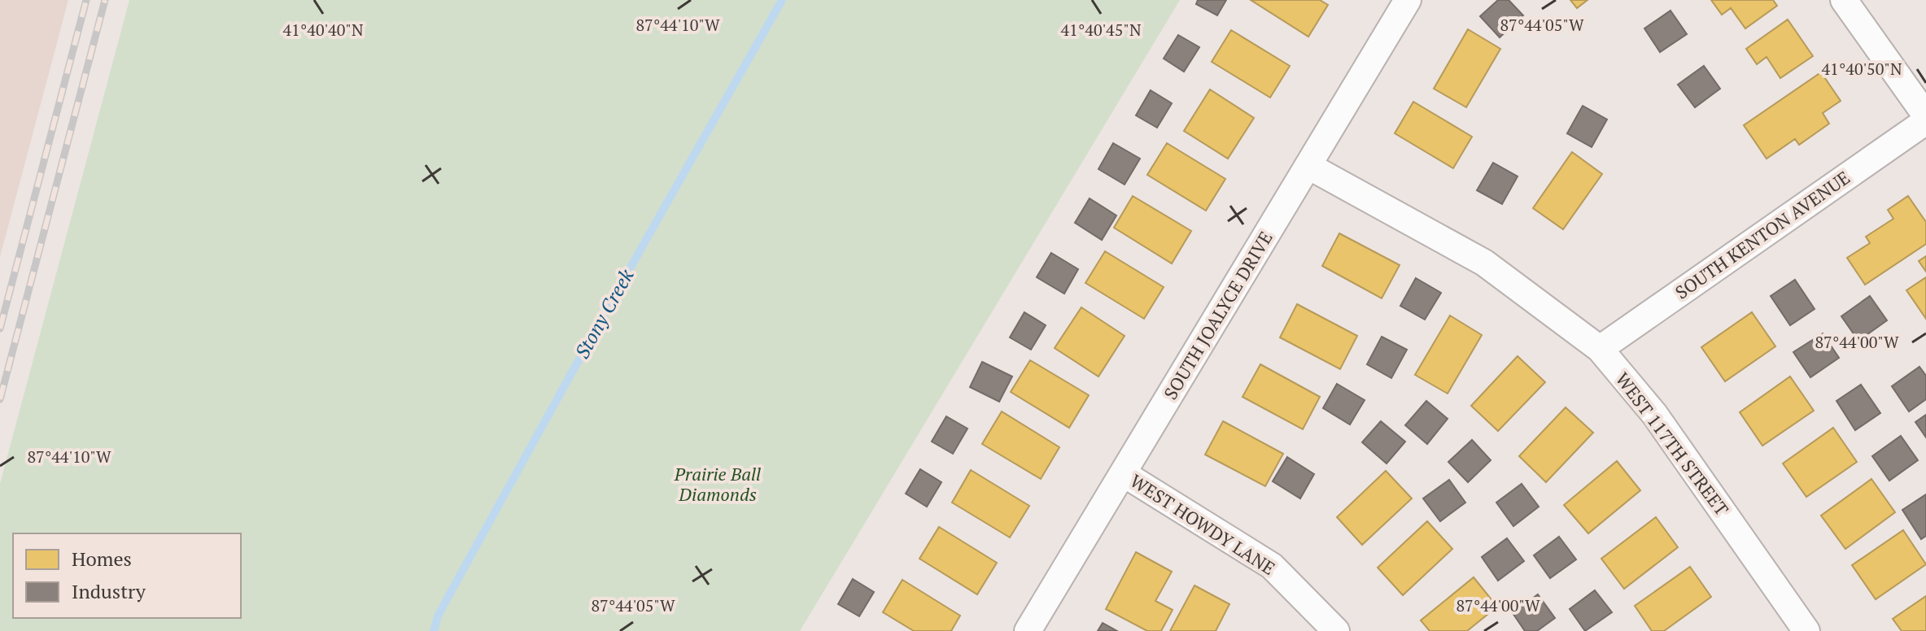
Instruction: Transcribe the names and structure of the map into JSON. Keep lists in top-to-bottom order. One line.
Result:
{"streets":{"street":["SOUTH KENTON AVENUE","SOUTH JOALYCE DRIVE","WEST 117TH STREET","WEST HOWDY LANE"]},"crossings":[["SOUTH KENTON AVENUE","WEST 117TH STREET"],["SOUTH JOALYCE DRIVE","WEST 117TH STREET"],["SOUTH JOALYCE DRIVE","WEST HOWDY LANE"]],"water":["Stony Creek"],"parks":["Prairie Ball Diamonds"],"legend":["Homes","Industry"],"coordinates":["87°44'10\"W","87°44'05\"W","41°40'40\"N","41°40'45\"N","41°40'50\"N","87°44'00\"W"]}
